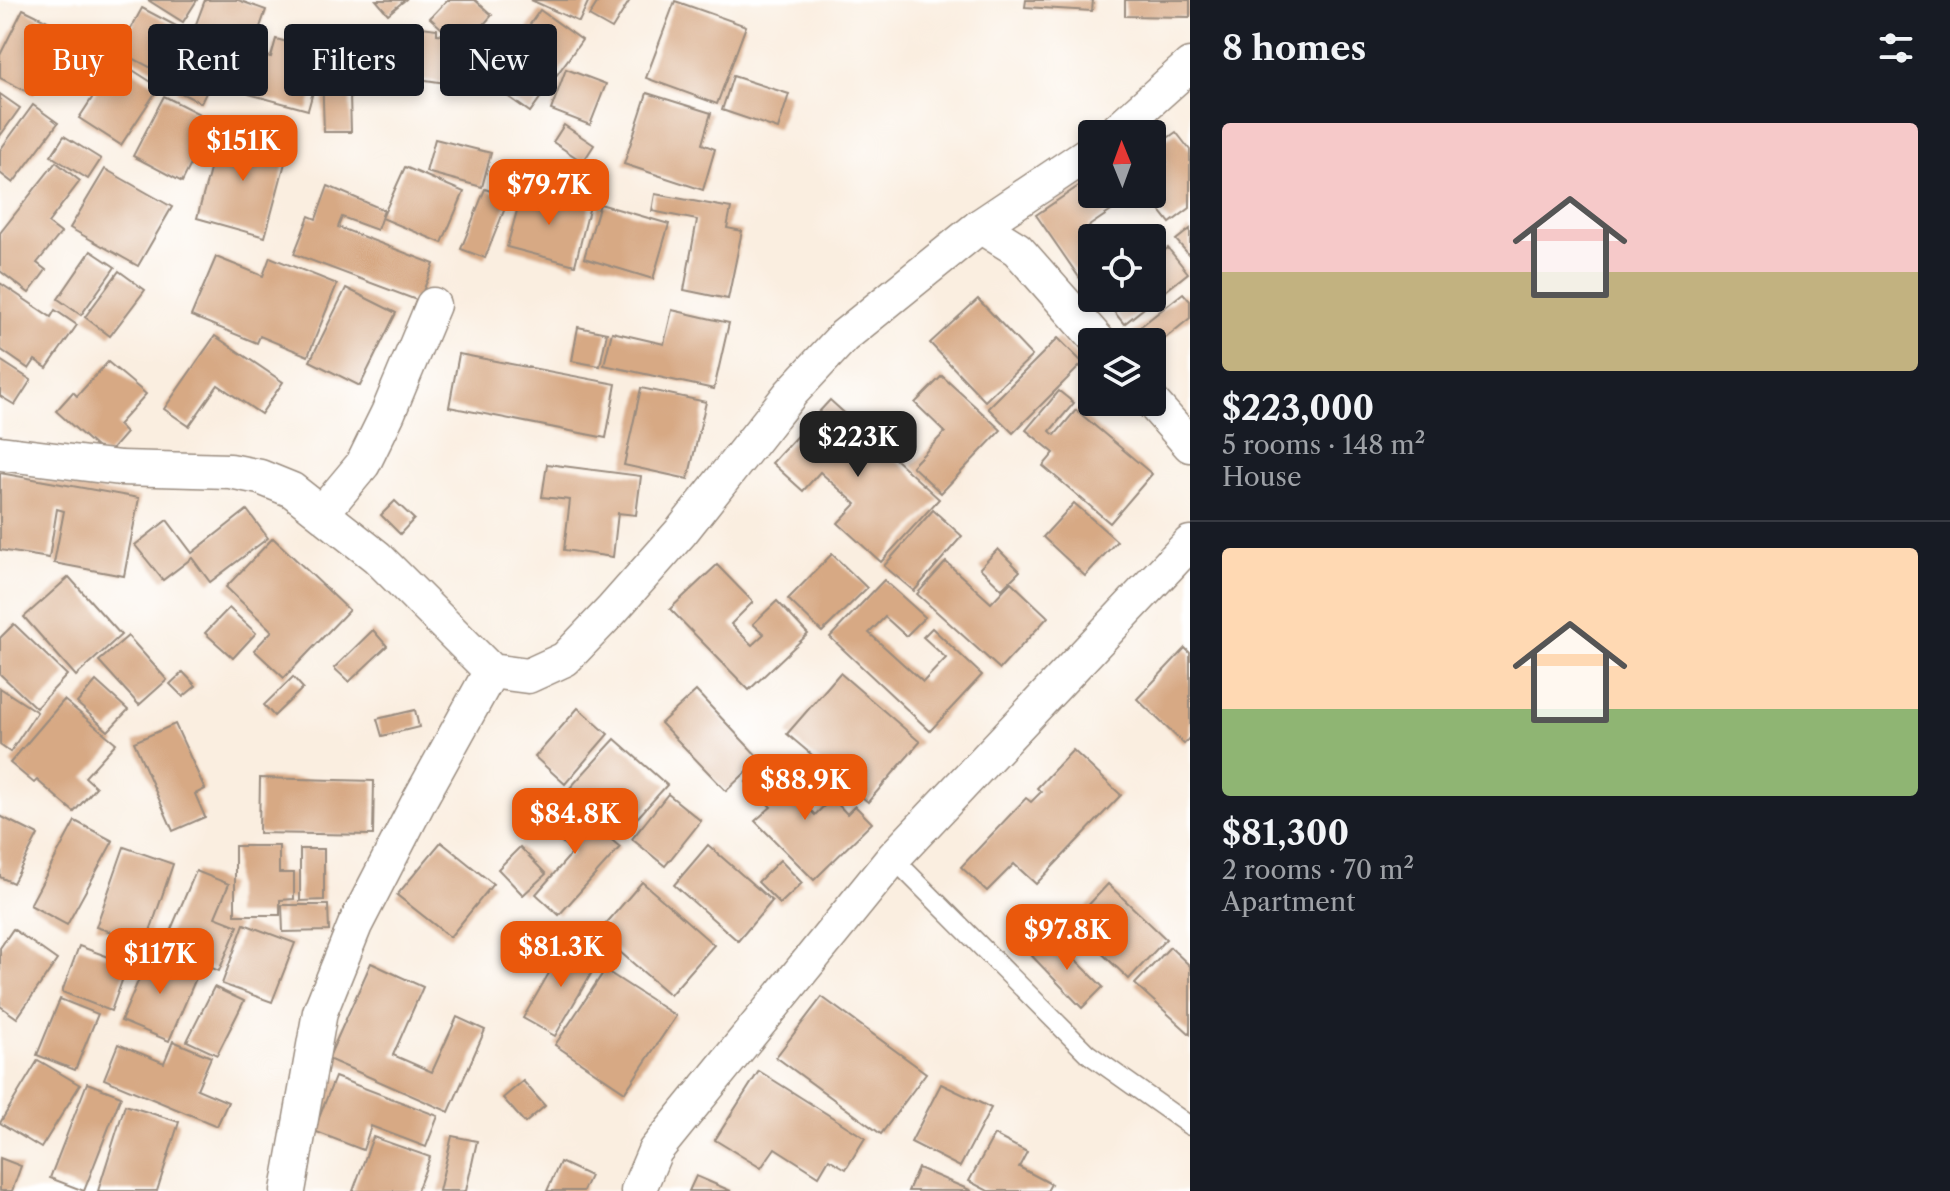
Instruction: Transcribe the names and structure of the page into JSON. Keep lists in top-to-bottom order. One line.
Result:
{"north":"top","page":{"heading":"8 homes","chip":["Buy","Rent","Filters","New"],"list":[{"name":"$223,000","note":"5 rooms · 148 m² · House"},{"name":"$81,300","note":"2 rooms · 70 m² · Apartment"}],"price":["$151K","$79.7K","$223K","$88.9K","$84.8K","$97.8K","$81.3K","$117K"]}}
